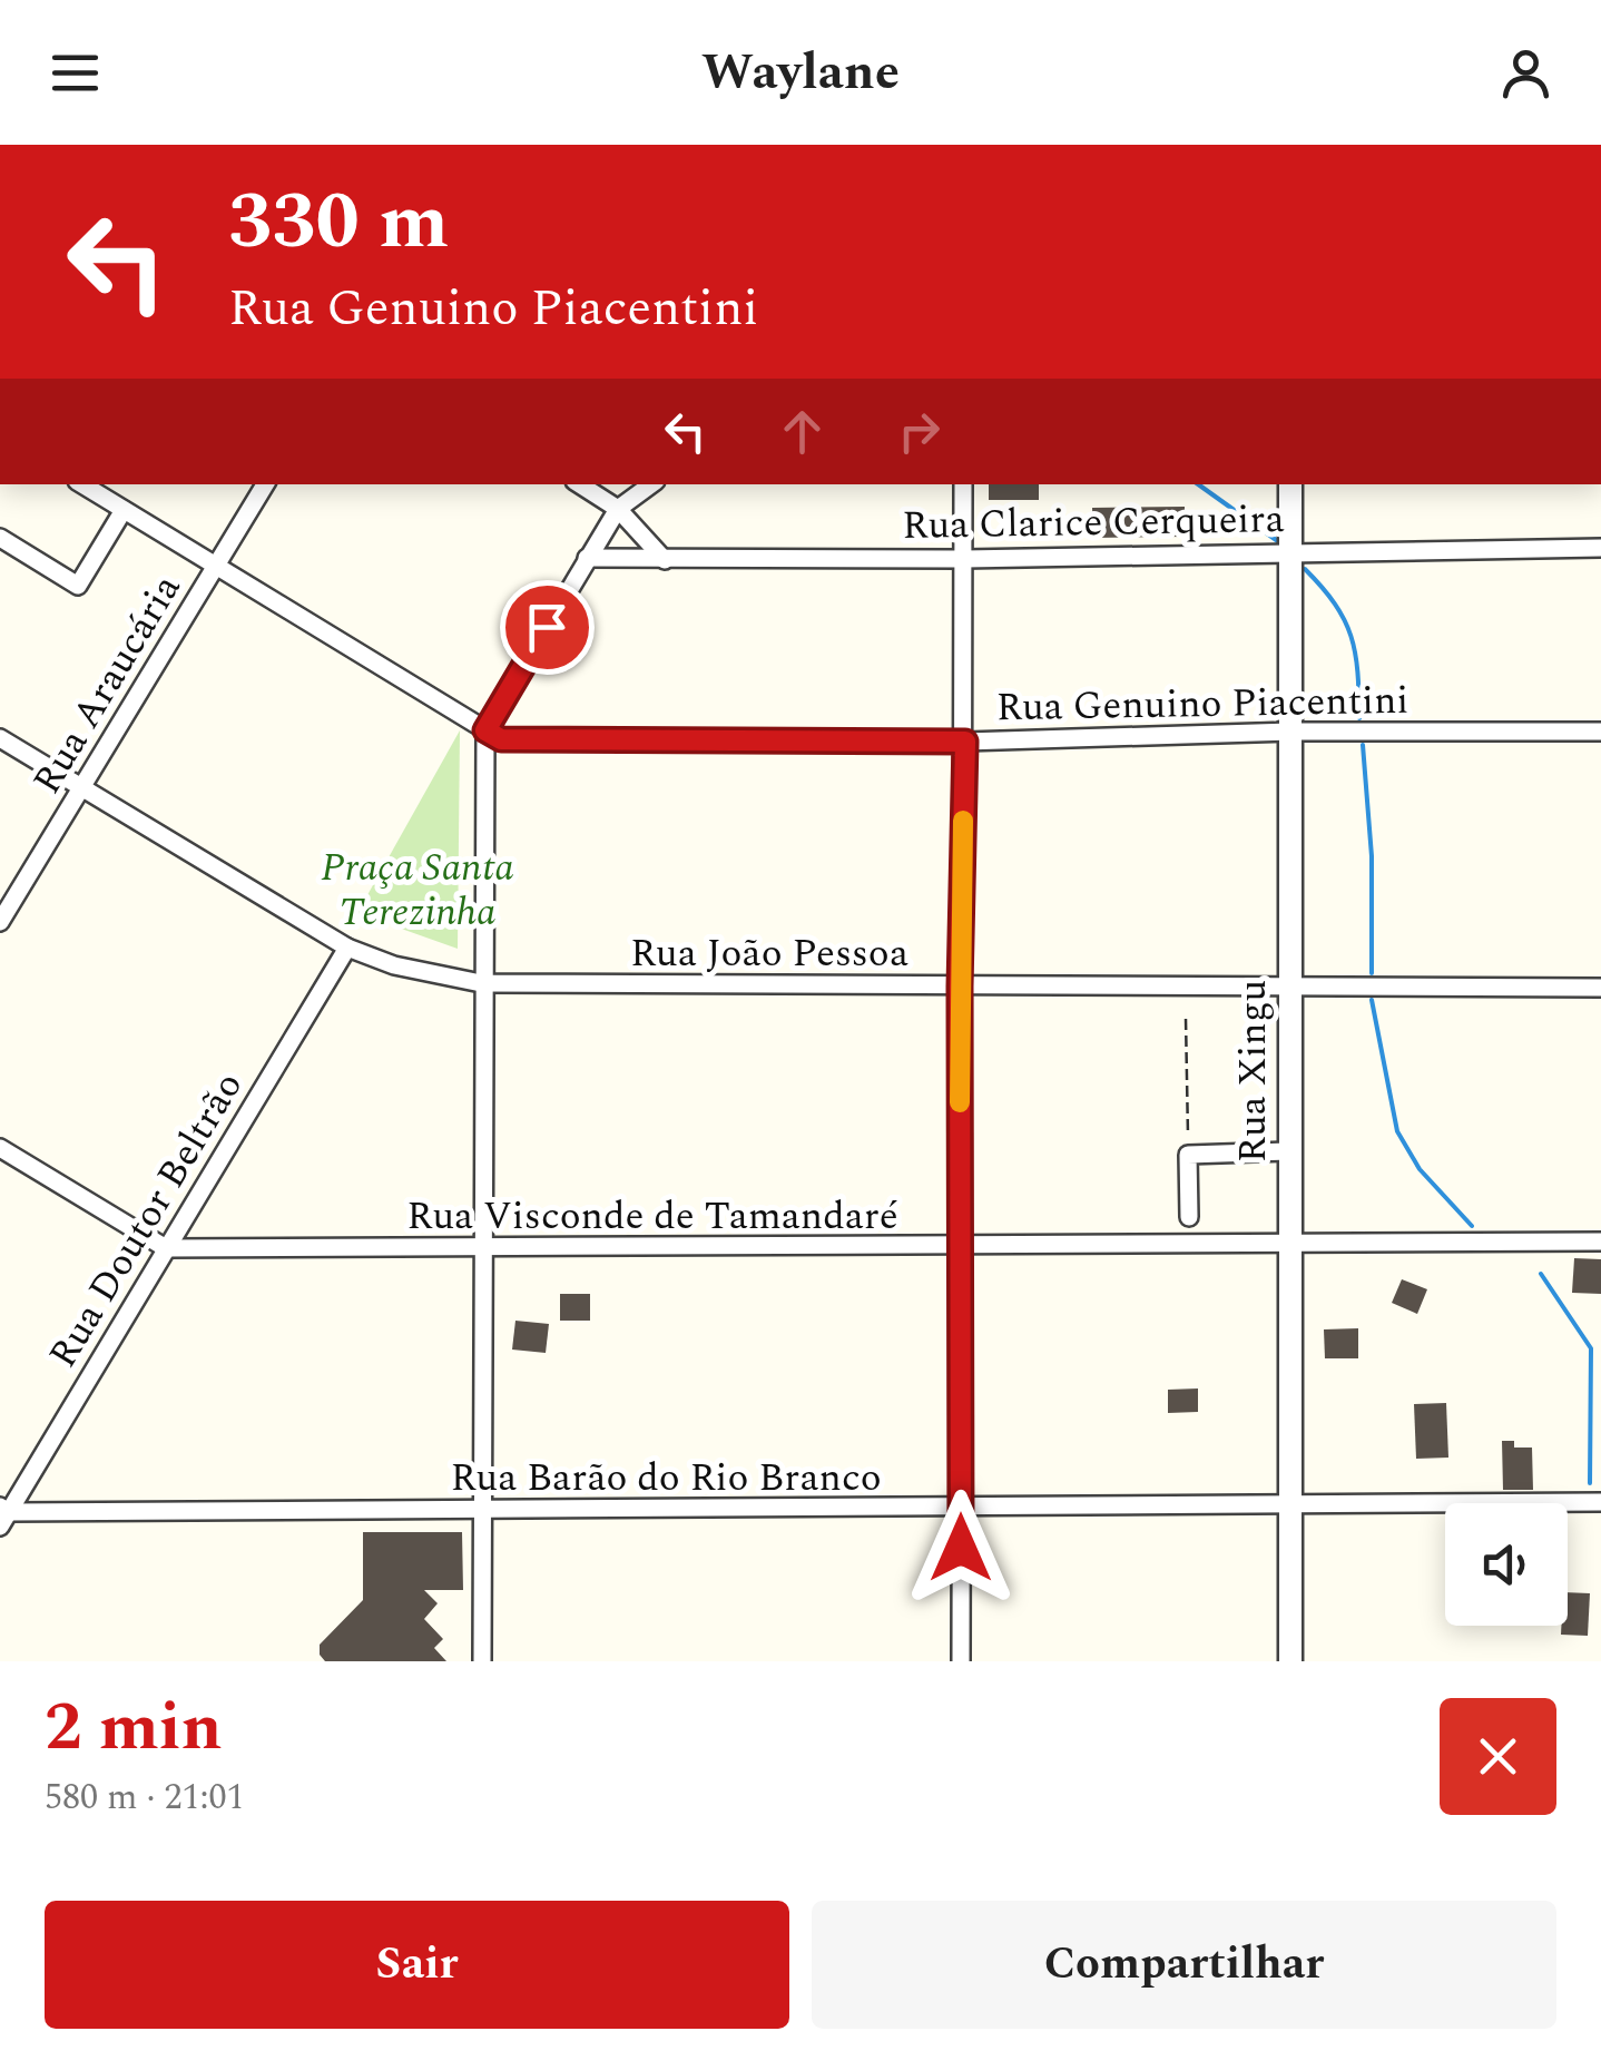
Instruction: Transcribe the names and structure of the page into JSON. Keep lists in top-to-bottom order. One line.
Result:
{"streets":{"street":["Rua Clarice Cerqueira","Rua Araucária","Rua Genuino Piacentini","Rua João Pessoa","Rua Xingu","Rua Visconde de Tamandaré","Rua Doutor Beltrão","Rua Barão do Rio Branco"]},"crossings":[["Rua Clarice Cerqueira","Rua Xingu"],["Rua Araucária","Rua Genuino Piacentini"],["Rua Araucária","Rua João Pessoa"],["Rua Genuino Piacentini","Rua Xingu"],["Rua João Pessoa","Rua Xingu"],["Rua João Pessoa","Rua Doutor Beltrão"],["Rua Xingu","Rua Visconde de Tamandaré"],["Rua Xingu","Rua Barão do Rio Branco"],["Rua Visconde de Tamandaré","Rua Doutor Beltrão"],["Rua Doutor Beltrão","Rua Barão do Rio Branco"]],"parks":["Praça Santa Terezinha"],"page":{"header":"Waylane","turn":["330 m","Rua Genuino Piacentini"],"heading":["2 min","580 m · 21:01"],"buttons":["Sair","Compartilhar"]}}
